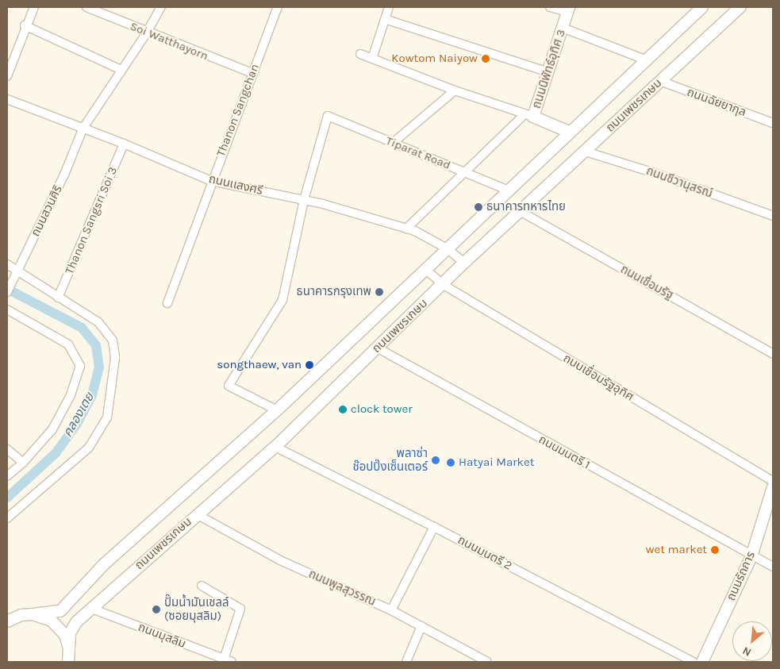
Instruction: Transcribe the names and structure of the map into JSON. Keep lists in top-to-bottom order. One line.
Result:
{"streets":{"main road":["ถนนนิพัทธ์อุทิศ 3","ถนนเพชรเกษม","ถนนรัถการ"],"street":["Soi Watthayorn","ถนนฉัยยากุล","Thanon Sangchan","Tiparat Road","ถนนชีวานุสรณ์","ถนนเเสงศรี","ถนนสวนศิริ","Thanon Sangsri Soi 3","ถนนเชื่อมรัฐ","ถนนเชื่อมรัฐอุทิศ","ถนนมนตรี 1","ถนนมนตรี 2","ถนนพูลสุวรรณ","ถนนมุสลิม"]},"crossings":[["Soi Watthayorn","Thanon Sangchan"],["Soi Watthayorn","ถนนสวนศิริ"],["ถนนนิพัทธ์อุทิศ 3","ถนนเพชรเกษม"],["ถนนฉัยยากุล","ถนนเพชรเกษม"],["ถนนเพชรเกษม","Tiparat Road"],["ถนนเพชรเกษม","ถนนชีวานุสรณ์"],["ถนนเพชรเกษม","ถนนเเสงศรี"],["ถนนเพชรเกษม","ถนนเชื่อมรัฐ"],["ถนนเพชรเกษม","ถนนเชื่อมรัฐอุทิศ"],["ถนนเพชรเกษม","ถนนมนตรี 1"],["ถนนเพชรเกษม","ถนนมนตรี 2"],["ถนนเพชรเกษม","ถนนพูลสุวรรณ"],["ถนนเพชรเกษม","ถนนมุสลิม"],["Thanon Sangchan","ถนนเเสงศรี"],["Tiparat Road","ถนนเเสงศรี"],["ถนนเเสงศรี","ถนนสวนศิริ"],["ถนนเเสงศรี","Thanon Sangsri Soi 3"],["ถนนมนตรี 1","ถนนรัถการ"]],"water":["คลองเตย"],"places":["Kowtom Naiyow","ธนาคารทหารไทย","ธนาคารกรุงเทพ","songthaew, van","clock tower","พลาซ่า ช๊อปปิ๊งเซ็นเตอร์","Hatyai Market","wet market","ปั๊มน้ำมันเชลล์ (ซอยมุสลิม)"],"north":"bottom left"}
